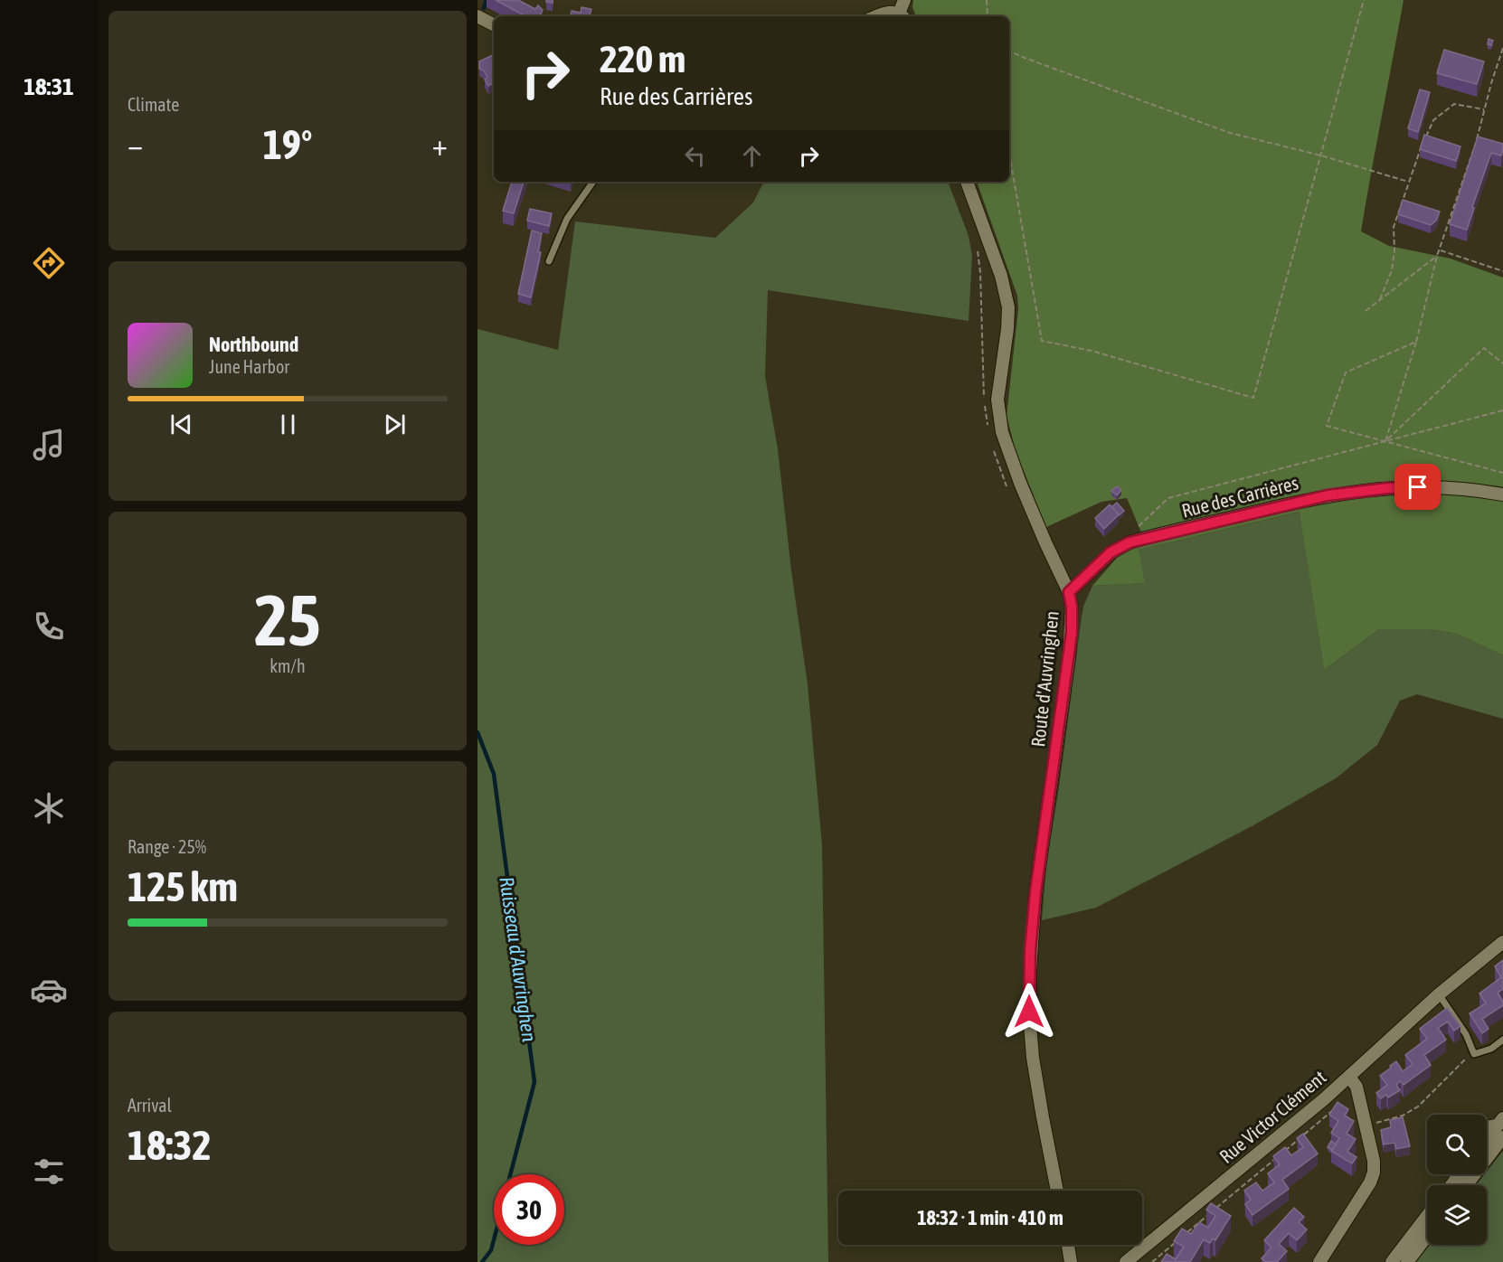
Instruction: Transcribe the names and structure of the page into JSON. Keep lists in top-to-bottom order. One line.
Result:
{"streets":{"street":["Rue des Carrières","Route d'Auvringhen","Rue Victor Clément"]},"crossings":[["Rue des Carrières","Route d'Auvringhen"]],"water":["Ruisseau d'Auvringhen"],"page":{"tabs":"18:31","tile":["Climate",["25","km/h"],["Range · 25%","125 km"],["Arrival","18:32"]],"turn":["220 m","Rue des Carrières"],"heat":["−","19°","+"],"song":["Northbound","June Harbor"],"limit":"30","trip":"18:32 · 1 min · 410 m"}}
